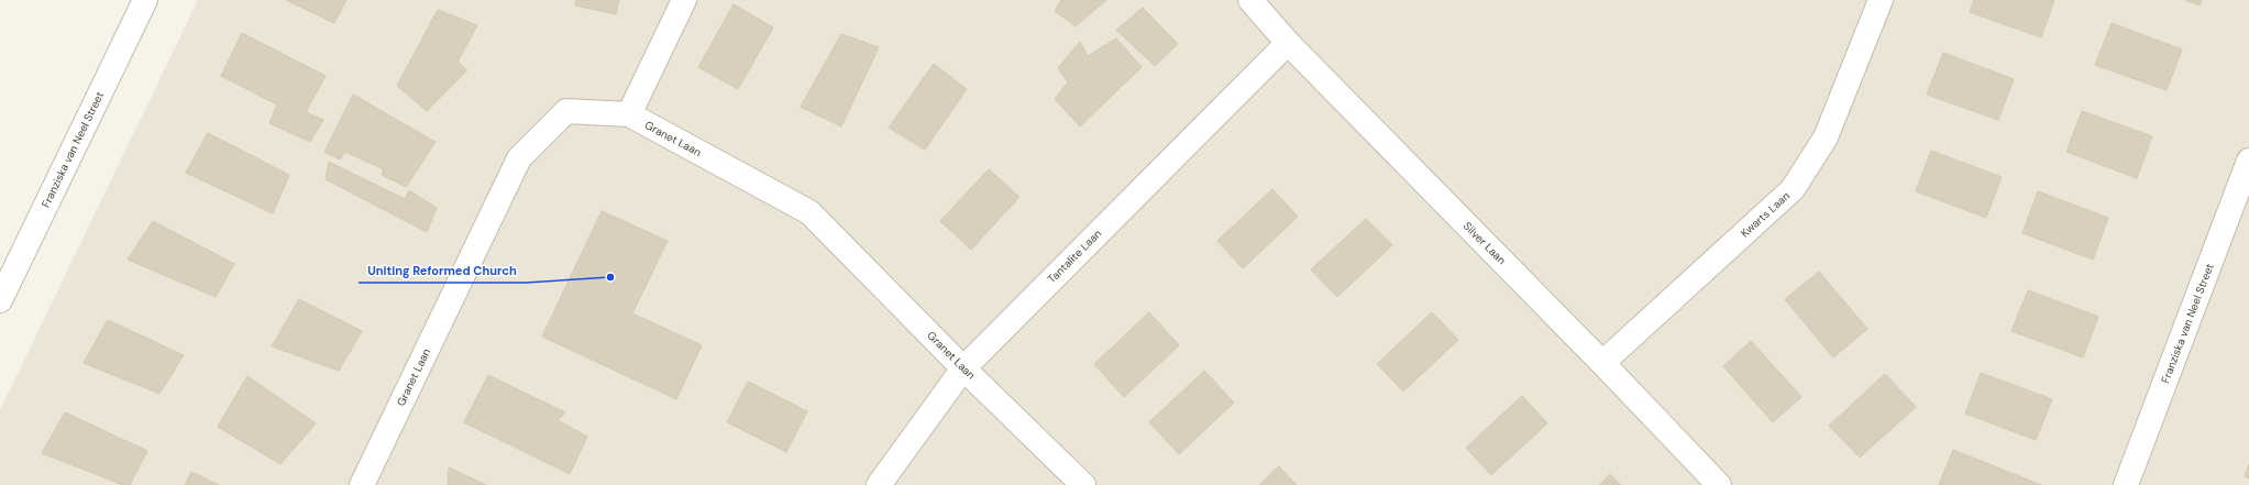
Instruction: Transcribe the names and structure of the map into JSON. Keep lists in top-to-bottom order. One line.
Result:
{"streets":{"street":["Granet Laan","Franziska van Neel Street","Kwarts Laan","Silver Laan","Tantalite Laan"]},"crossings":[["Granet Laan","Tantalite Laan"],["Kwarts Laan","Silver Laan"],["Silver Laan","Tantalite Laan"]],"places":["Uniting Reformed Church"]}
